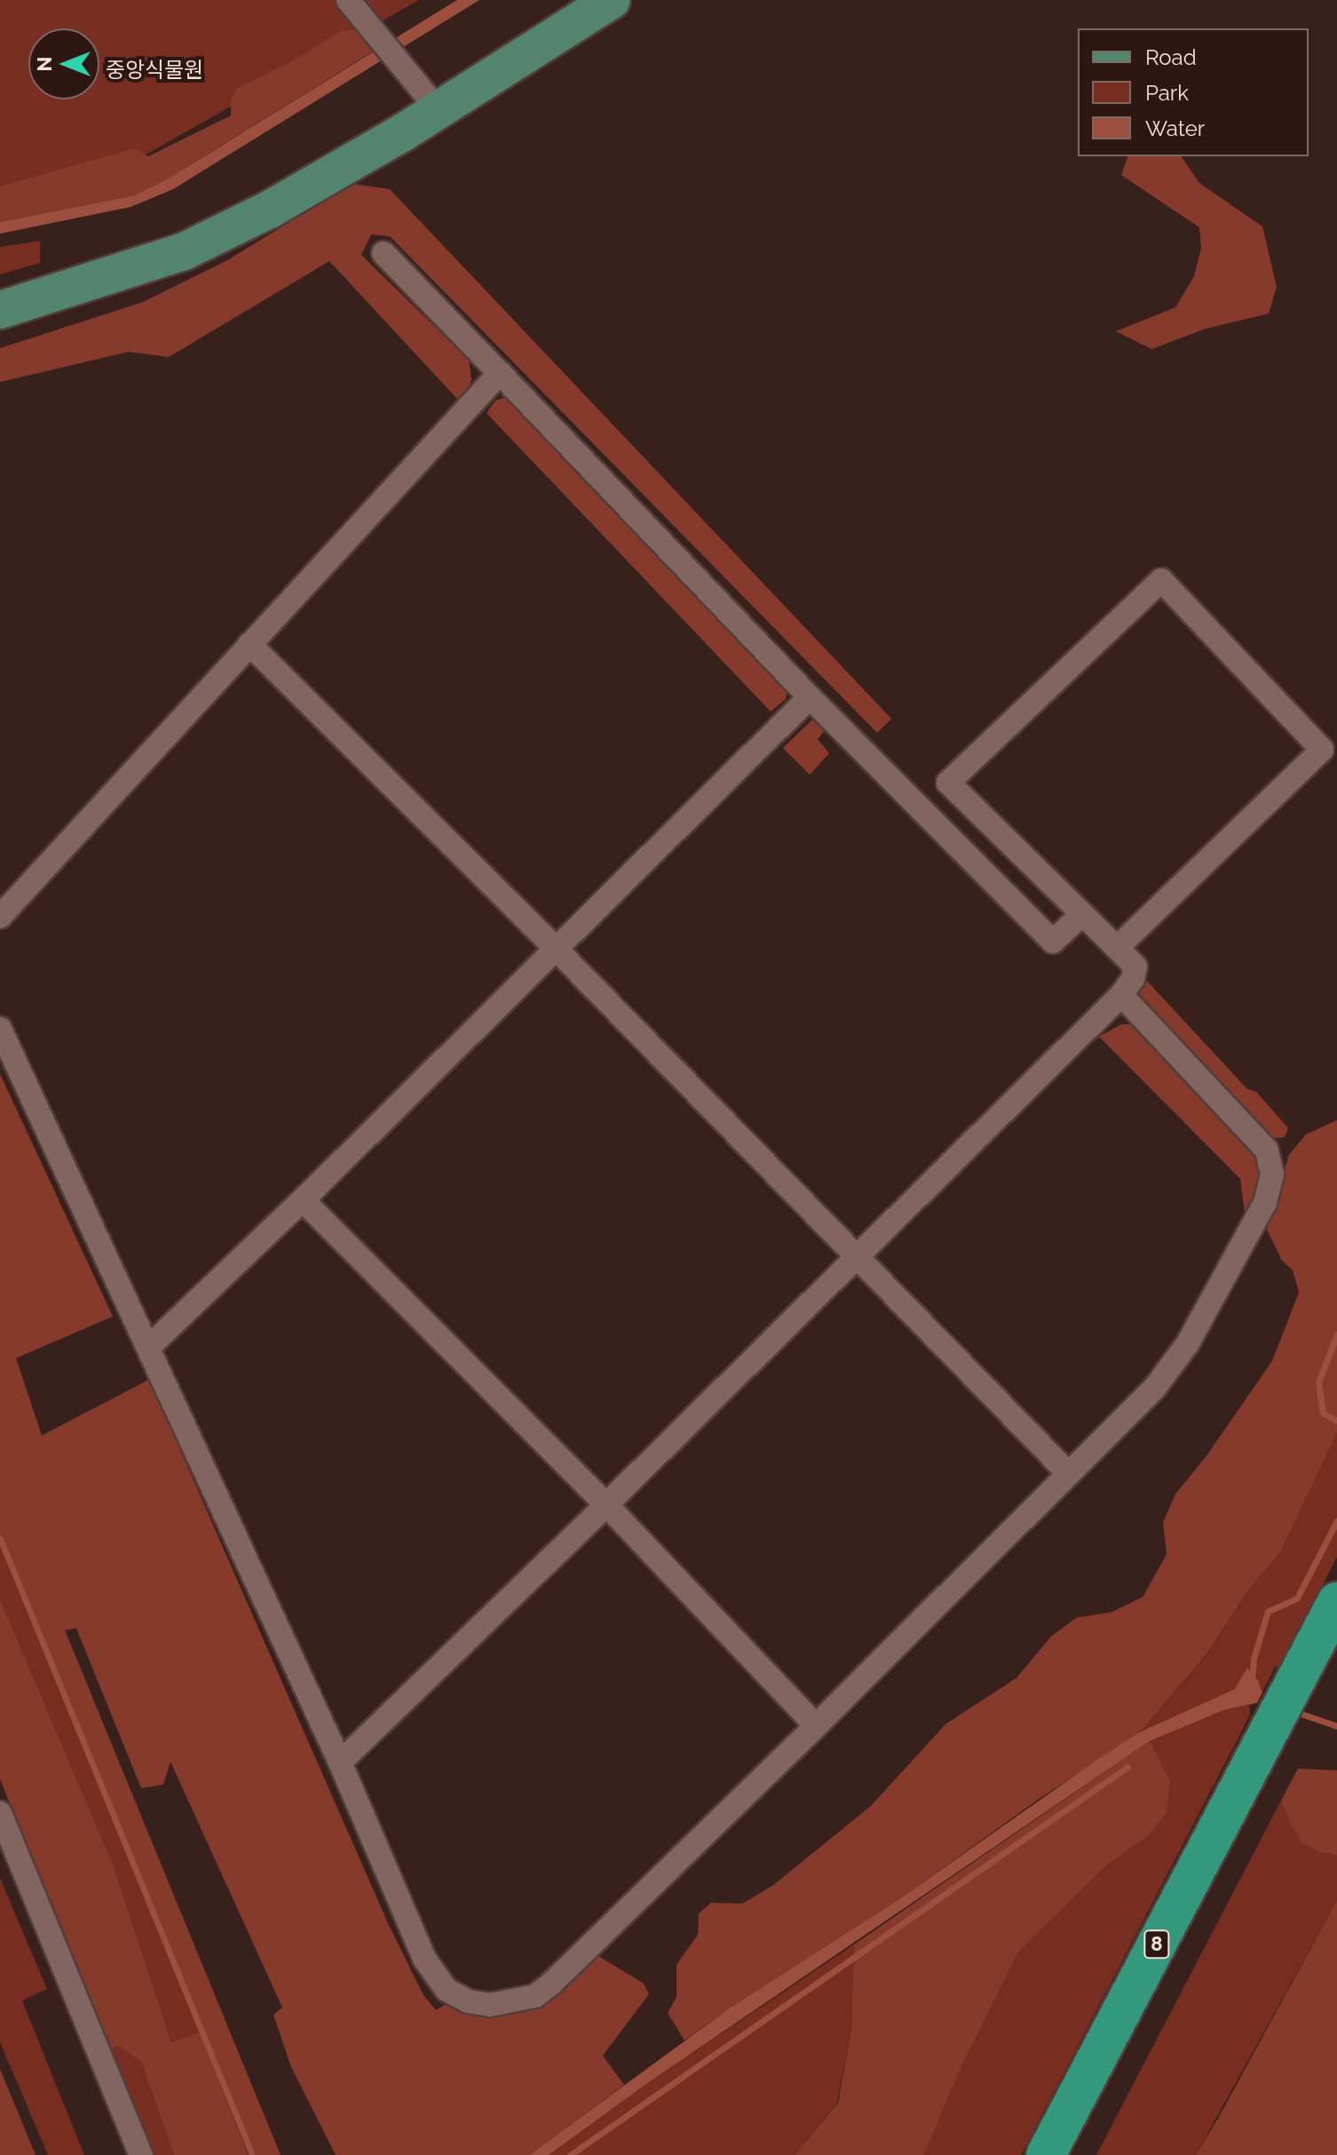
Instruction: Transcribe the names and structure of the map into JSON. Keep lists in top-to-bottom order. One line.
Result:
{"streets":{"highway":["8"]},"parks":["중앙식물원"],"legend":["Road","Park","Water"],"north":"left"}
